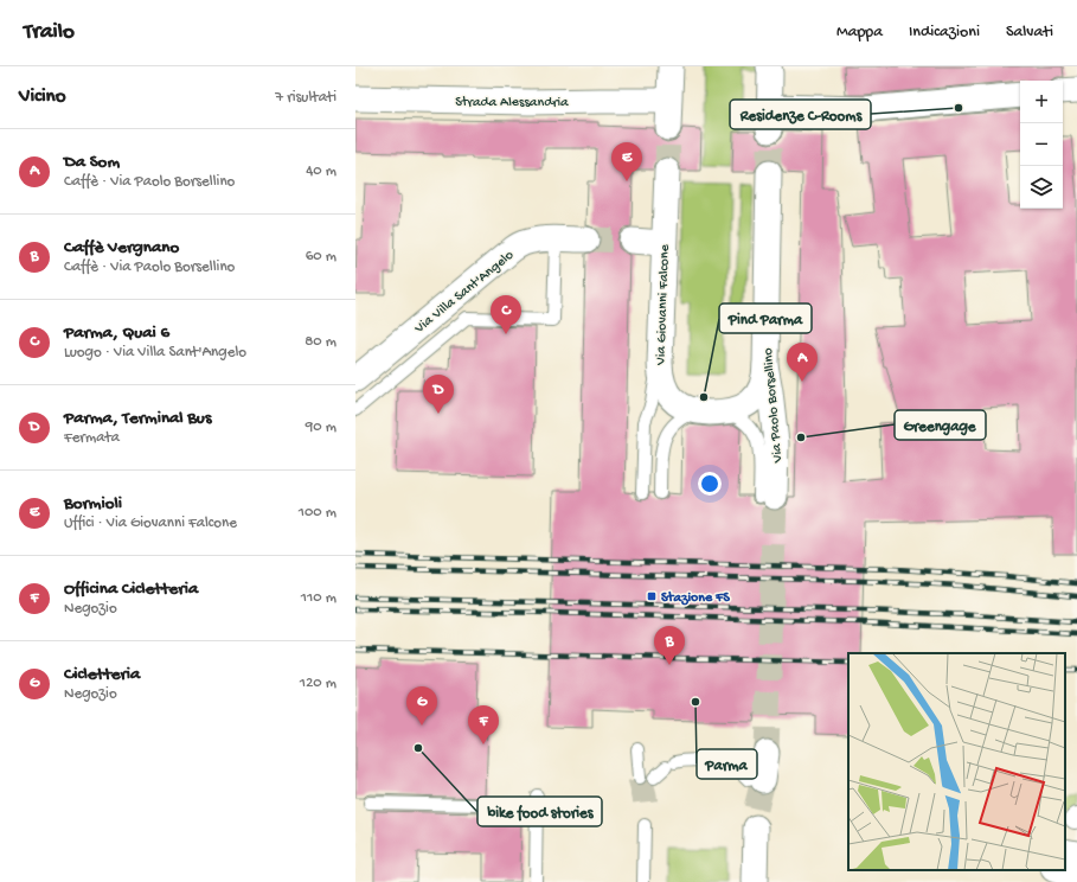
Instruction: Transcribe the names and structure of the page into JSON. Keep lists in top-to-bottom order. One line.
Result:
{"streets":{"street":["Strada Alessandria","Via Villa Sant'Angelo","Via Giovanni Falcone","Via Paolo Borsellino"]},"places":{"other":["Residenze C-Rooms","Pind Parma","Greengage","Parma","bike food stories"],"transit":["Stazione FS"]},"page":{"header":"Trailo","nav":["Mappa","Indicazioni","Salvati"],"heading":["Vicino","7 risultati"],"map_buttons":["+","−"],"list":[{"mark":"A","name":"Da Som","note":"Caffè · Via Paolo Borsellino","value":"40 m"},{"mark":"B","name":"Caffè Vergnano","note":"Caffè · Via Paolo Borsellino","value":"60 m"},{"mark":"C","name":"Parma, Quai 6","note":"Luogo · Via Villa Sant'Angelo","value":"80 m"},{"mark":"D","name":"Parma, Terminal Bus","note":"Fermata","value":"90 m"},{"mark":"E","name":"Bormioli","note":"Uffici · Via Giovanni Falcone","value":"100 m"},{"mark":"F","name":"Officina Cicletteria","note":"Negozio","value":"110 m"},{"mark":"G","name":"Cicletteria","note":"Negozio","value":"120 m"}],"pins":["E","C","A","D","B","G","F"]}}
